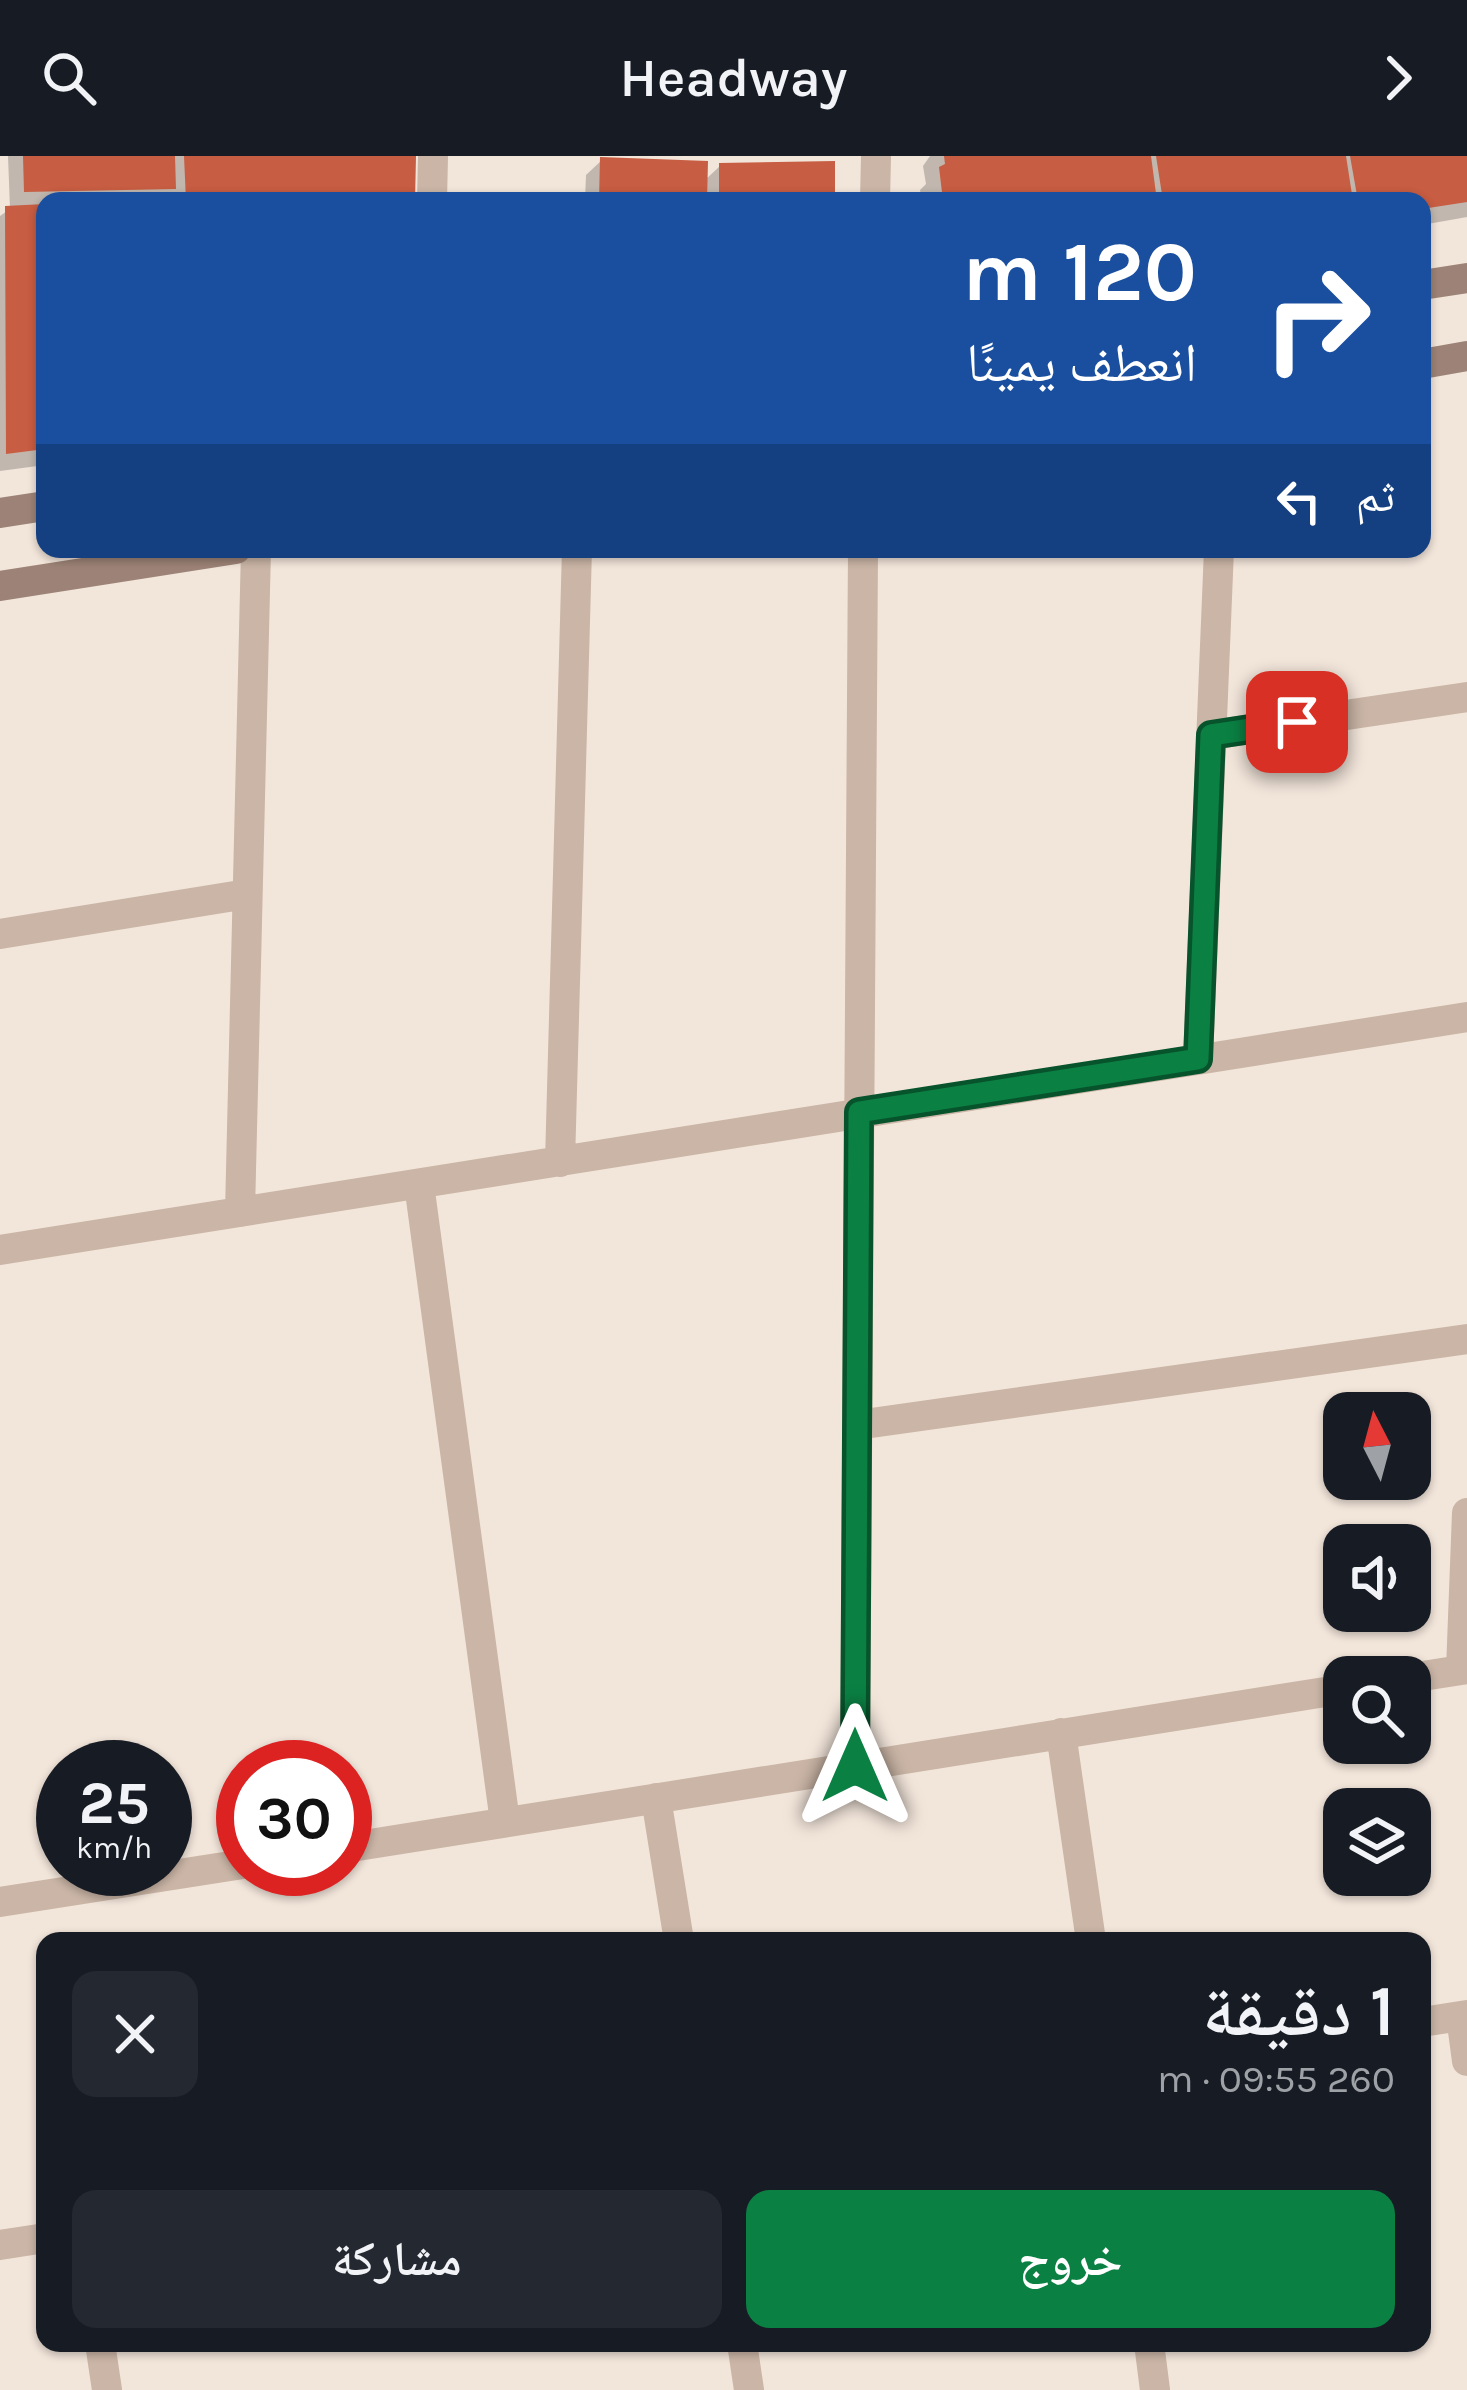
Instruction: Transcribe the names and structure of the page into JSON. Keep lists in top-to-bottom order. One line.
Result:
{"north":"top","page":{"header":"Headway","turn":["120 m","انعطف يمينًا"],"then":"ثم","speed":"25 km/h","limit":"30","heading":["1 دقيقة","260 m · 09:55"],"buttons":["خروج","مشاركة"]}}
